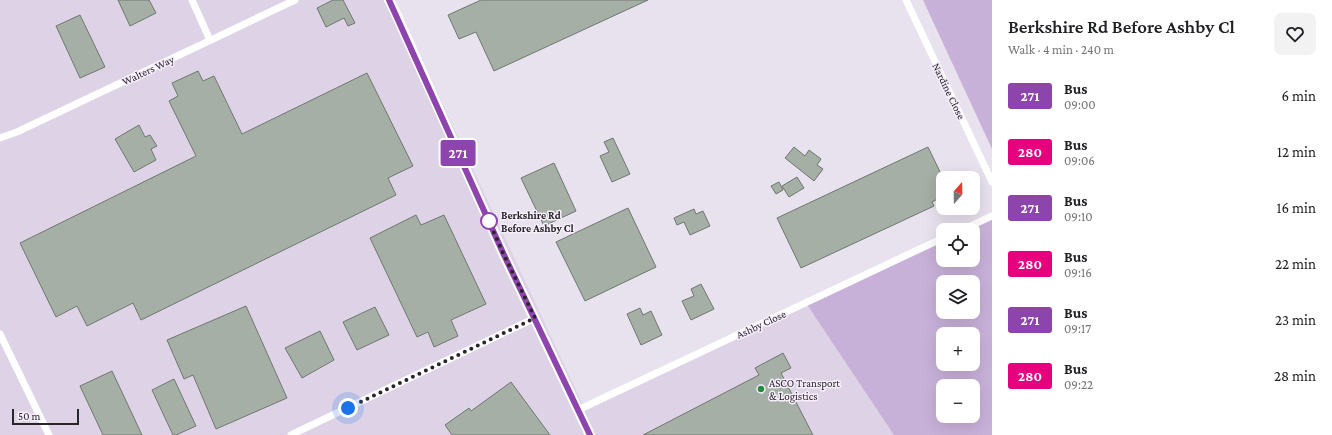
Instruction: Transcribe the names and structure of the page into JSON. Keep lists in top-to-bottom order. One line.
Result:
{"streets":{"street":["Walters Way","Nardine Close","Ashby Close"]},"places":["Berkshire Rd Before Ashby Cl","ASCO Transport & Logistics"],"lines":["bus line 271"],"scale_bar":"50 m","north":"top","page":{"on_map":"271","heading":["Berkshire Rd Before Ashby Cl","Walk · 4 min · 240 m"],"list":[{"mark":"271","name":"Bus","note":"09:00","value":"6 min"},{"mark":"280","name":"Bus","note":"09:06","value":"12 min"},{"mark":"271","name":"Bus","note":"09:10","value":"16 min"},{"mark":"280","name":"Bus","note":"09:16","value":"22 min"},{"mark":"271","name":"Bus","note":"09:17","value":"23 min"},{"mark":"280","name":"Bus","note":"09:22","value":"28 min"}],"map_buttons":["+","−"],"scale":"50 m"}}
